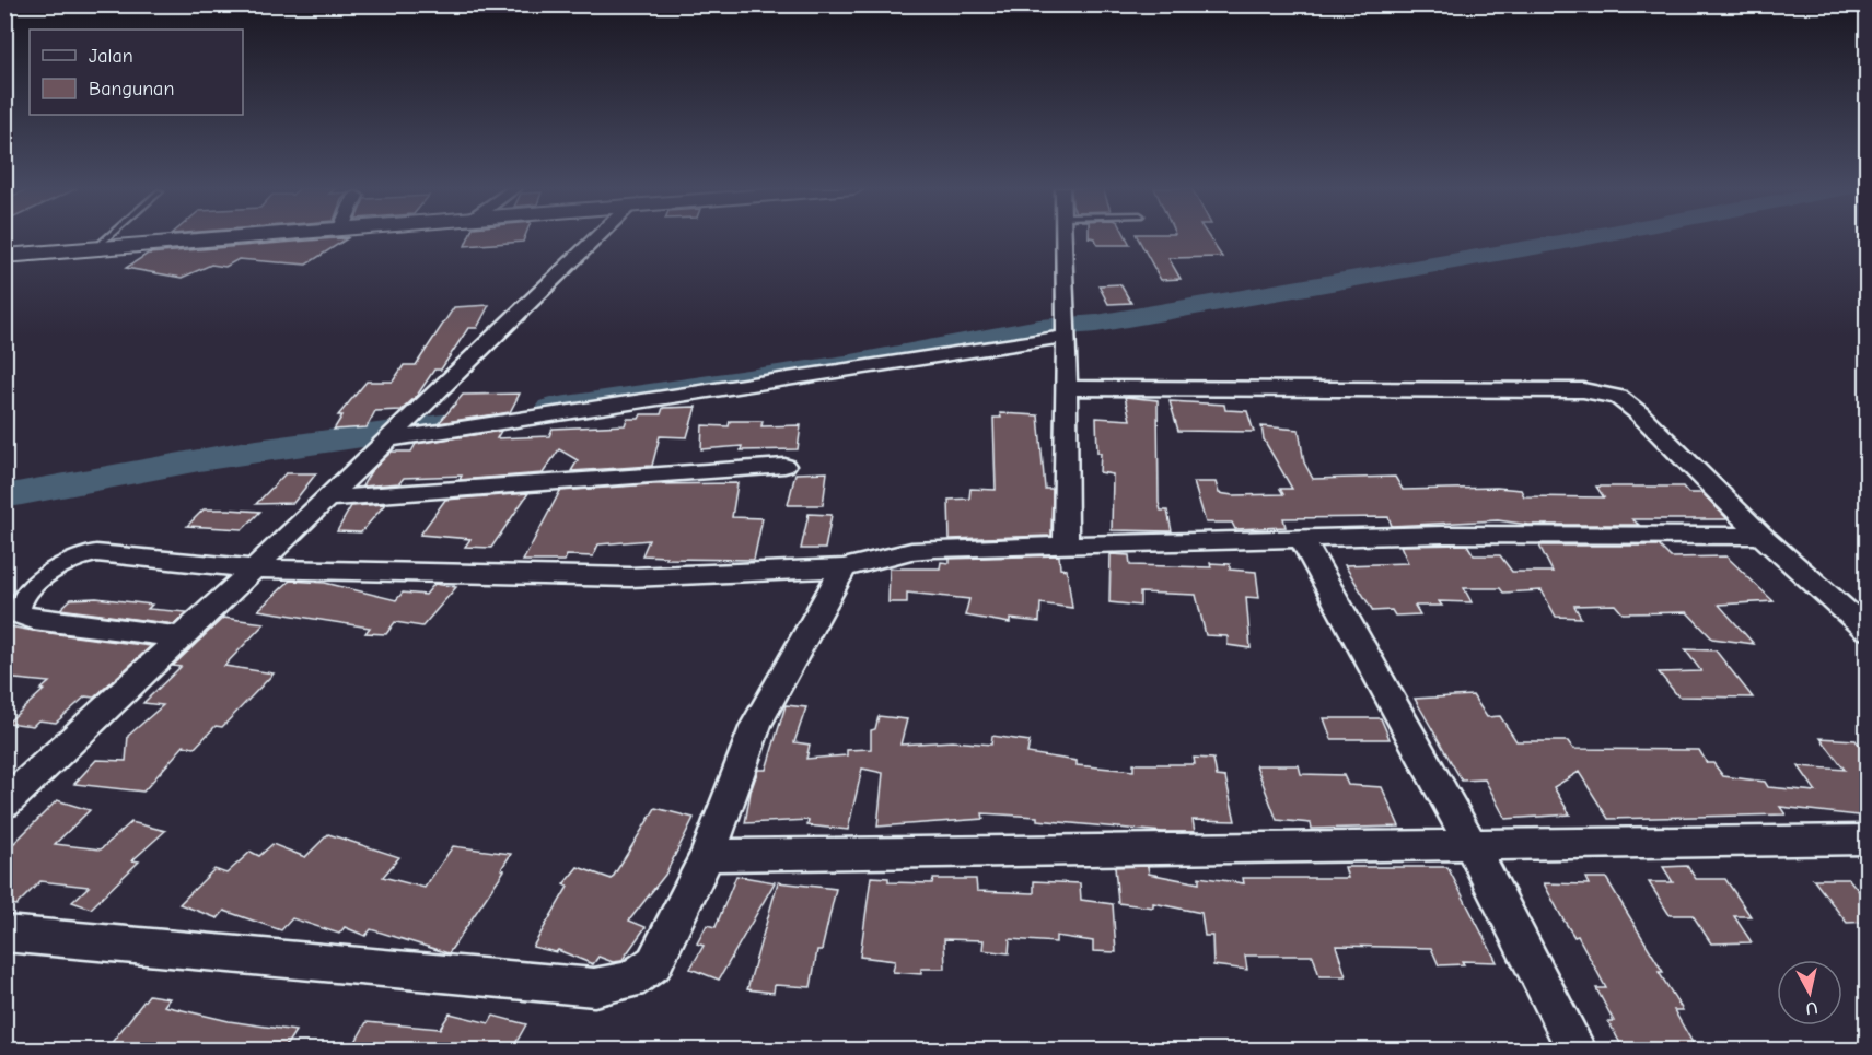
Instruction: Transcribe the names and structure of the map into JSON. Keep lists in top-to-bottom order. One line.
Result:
{"legend":["Jalan","Bangunan"],"north":"bottom"}
